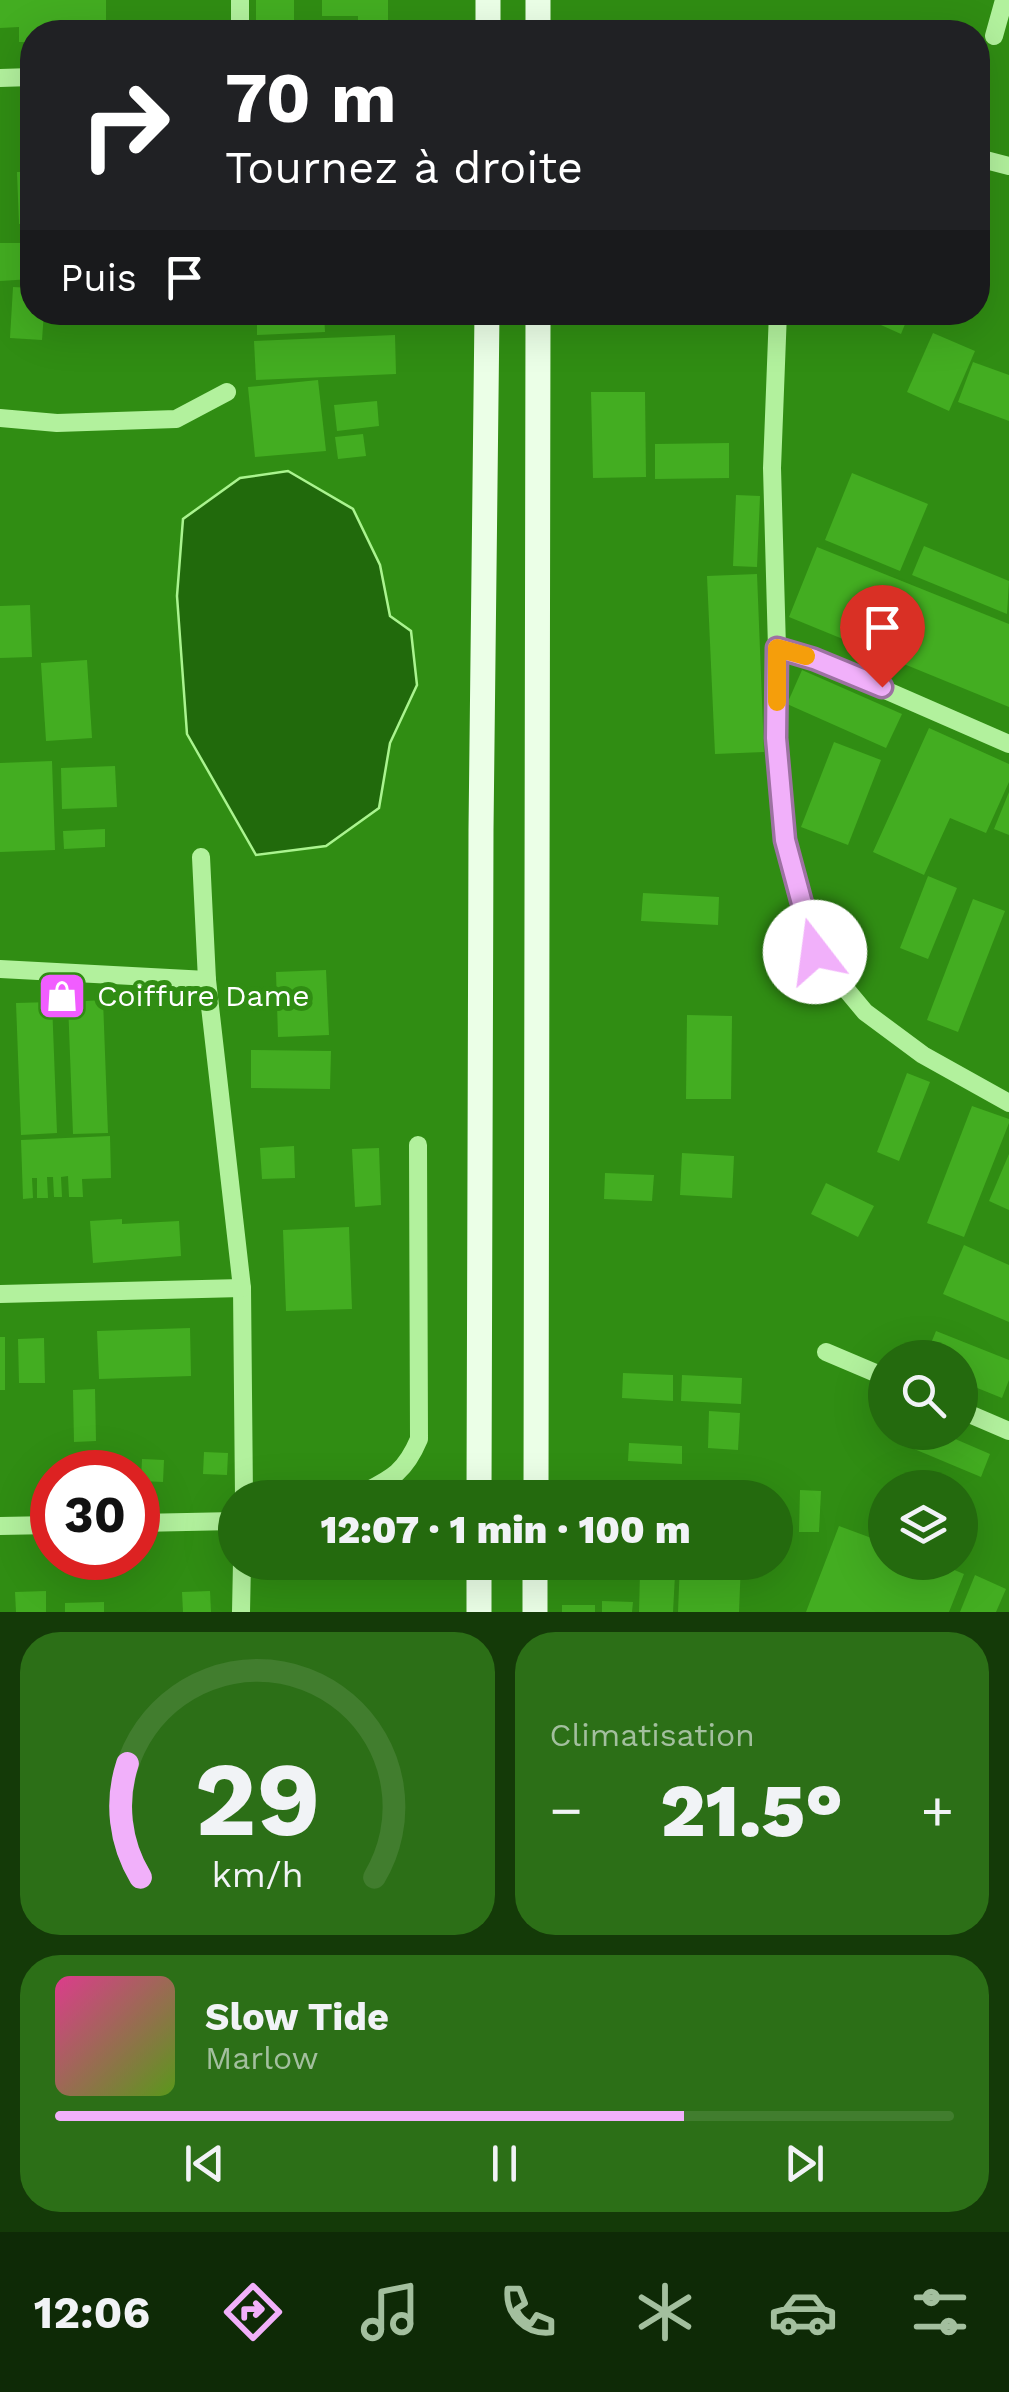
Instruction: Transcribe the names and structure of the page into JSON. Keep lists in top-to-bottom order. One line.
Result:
{"places":{"shop":["Coiffure Dame"]},"page":{"turn":["70 m","Tournez à droite"],"then":"Puis","limit":"30","trip":"12:07 · 1 min · 100 m","tile":"Climatisation","heat":["−","21.5°","+"],"song":["Slow Tide","Marlow"],"tabs":"12:06","gauge":["29","km/h"]}}
